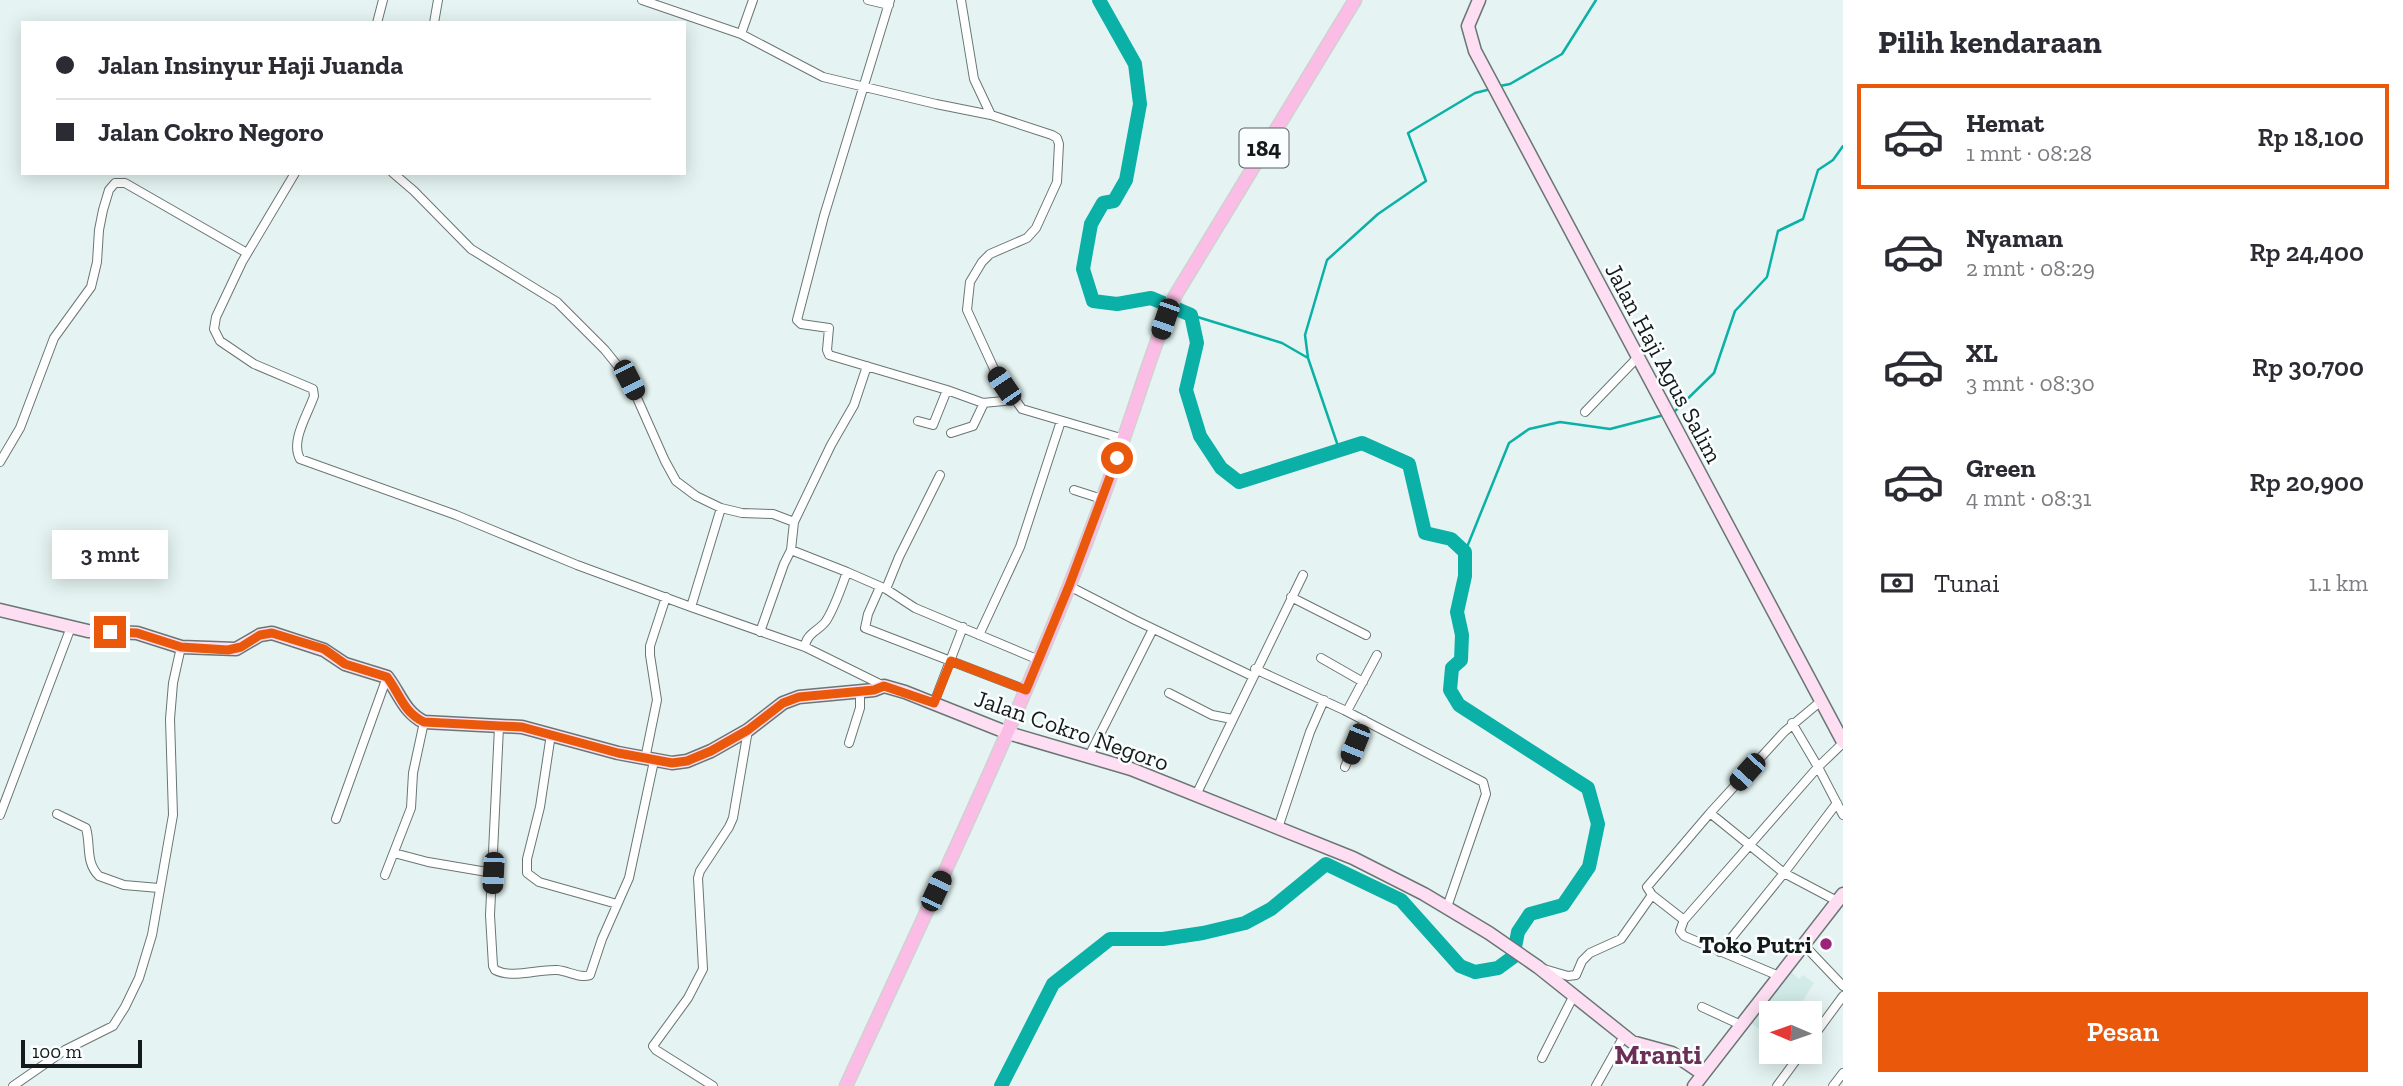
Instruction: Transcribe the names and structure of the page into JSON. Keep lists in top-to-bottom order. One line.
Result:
{"streets":{"main road":["184"],"street":["Jalan Haji Agus Salim","Jalan Cokro Negoro"]},"crossings":[["184","Jalan Cokro Negoro"]],"districts":["Mranti"],"places":["Toko Putri"],"scale_bar":"100 m","north":"left","page":{"heading":"Pilih kendaraan","banner":["Jalan Insinyur Haji Juanda","Jalan Cokro Negoro"],"list":[{"name":"Hemat","note":"1 mnt · 08:28","value":"Rp 18,100"},{"name":"Nyaman","note":"2 mnt · 08:29","value":"Rp 24,400"},{"name":"XL","note":"3 mnt · 08:30","value":"Rp 30,700"},{"name":"Green","note":"4 mnt · 08:31","value":"Rp 20,900"}],"bubble":"3 mnt","pay":["Tunai","1.1 km"],"buttons":"Pesan","scale":"100 m"}}
